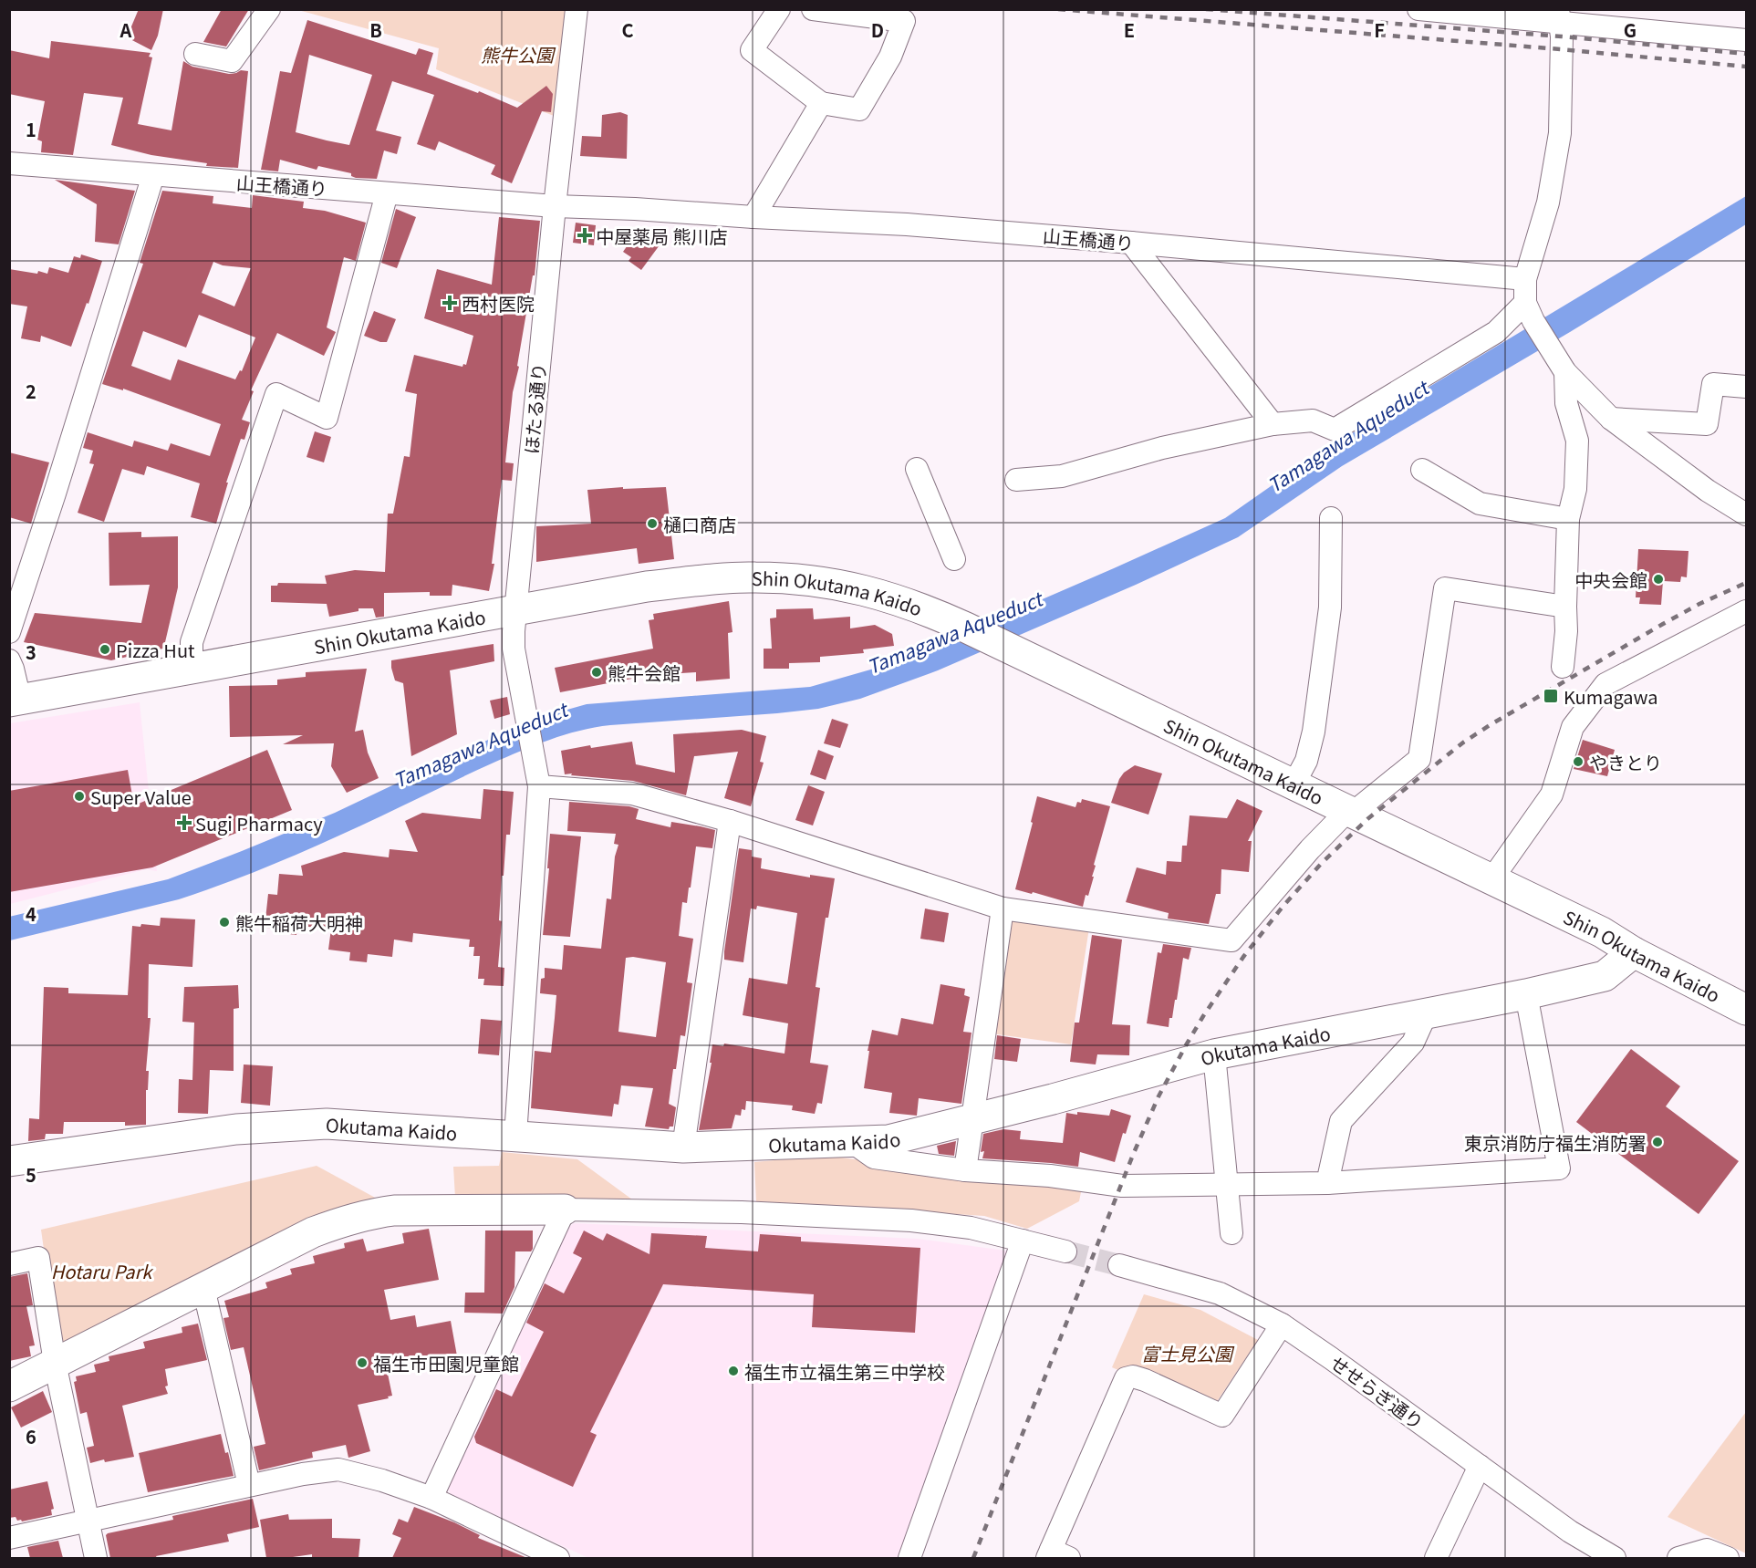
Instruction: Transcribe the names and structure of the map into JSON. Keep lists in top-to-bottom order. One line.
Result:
{"streets":{"main road":["Shin Okutama Kaido","Okutama Kaido"],"street":["山王橋通り","ほたる通り","せせらぎ通り"]},"crossings":[["山王橋通り","ほたる通り"],["ほたる通り","Shin Okutama Kaido"],["ほたる通り","Okutama Kaido"],["Shin Okutama Kaido","Okutama Kaido"]],"water":["Tamagawa Aqueduct"],"parks":["熊牛公園","Hotaru Park","富士見公園"],"places":{"health":["中屋薬局 熊川店","西村医院","Sugi Pharmacy"],"other":["樋口商店","中央会館","Pizza Hut","熊牛会館","やきとり","Super Value","熊牛稲荷大明神","東京消防庁福生消防署","福生市田園児童館","福生市立福生第三中学校"],"transit":["Kumagawa"]},"grid":{"columns":["A","B","C","D","E","F","G"],"rows":["1","2","3","4","5","6"]}}
